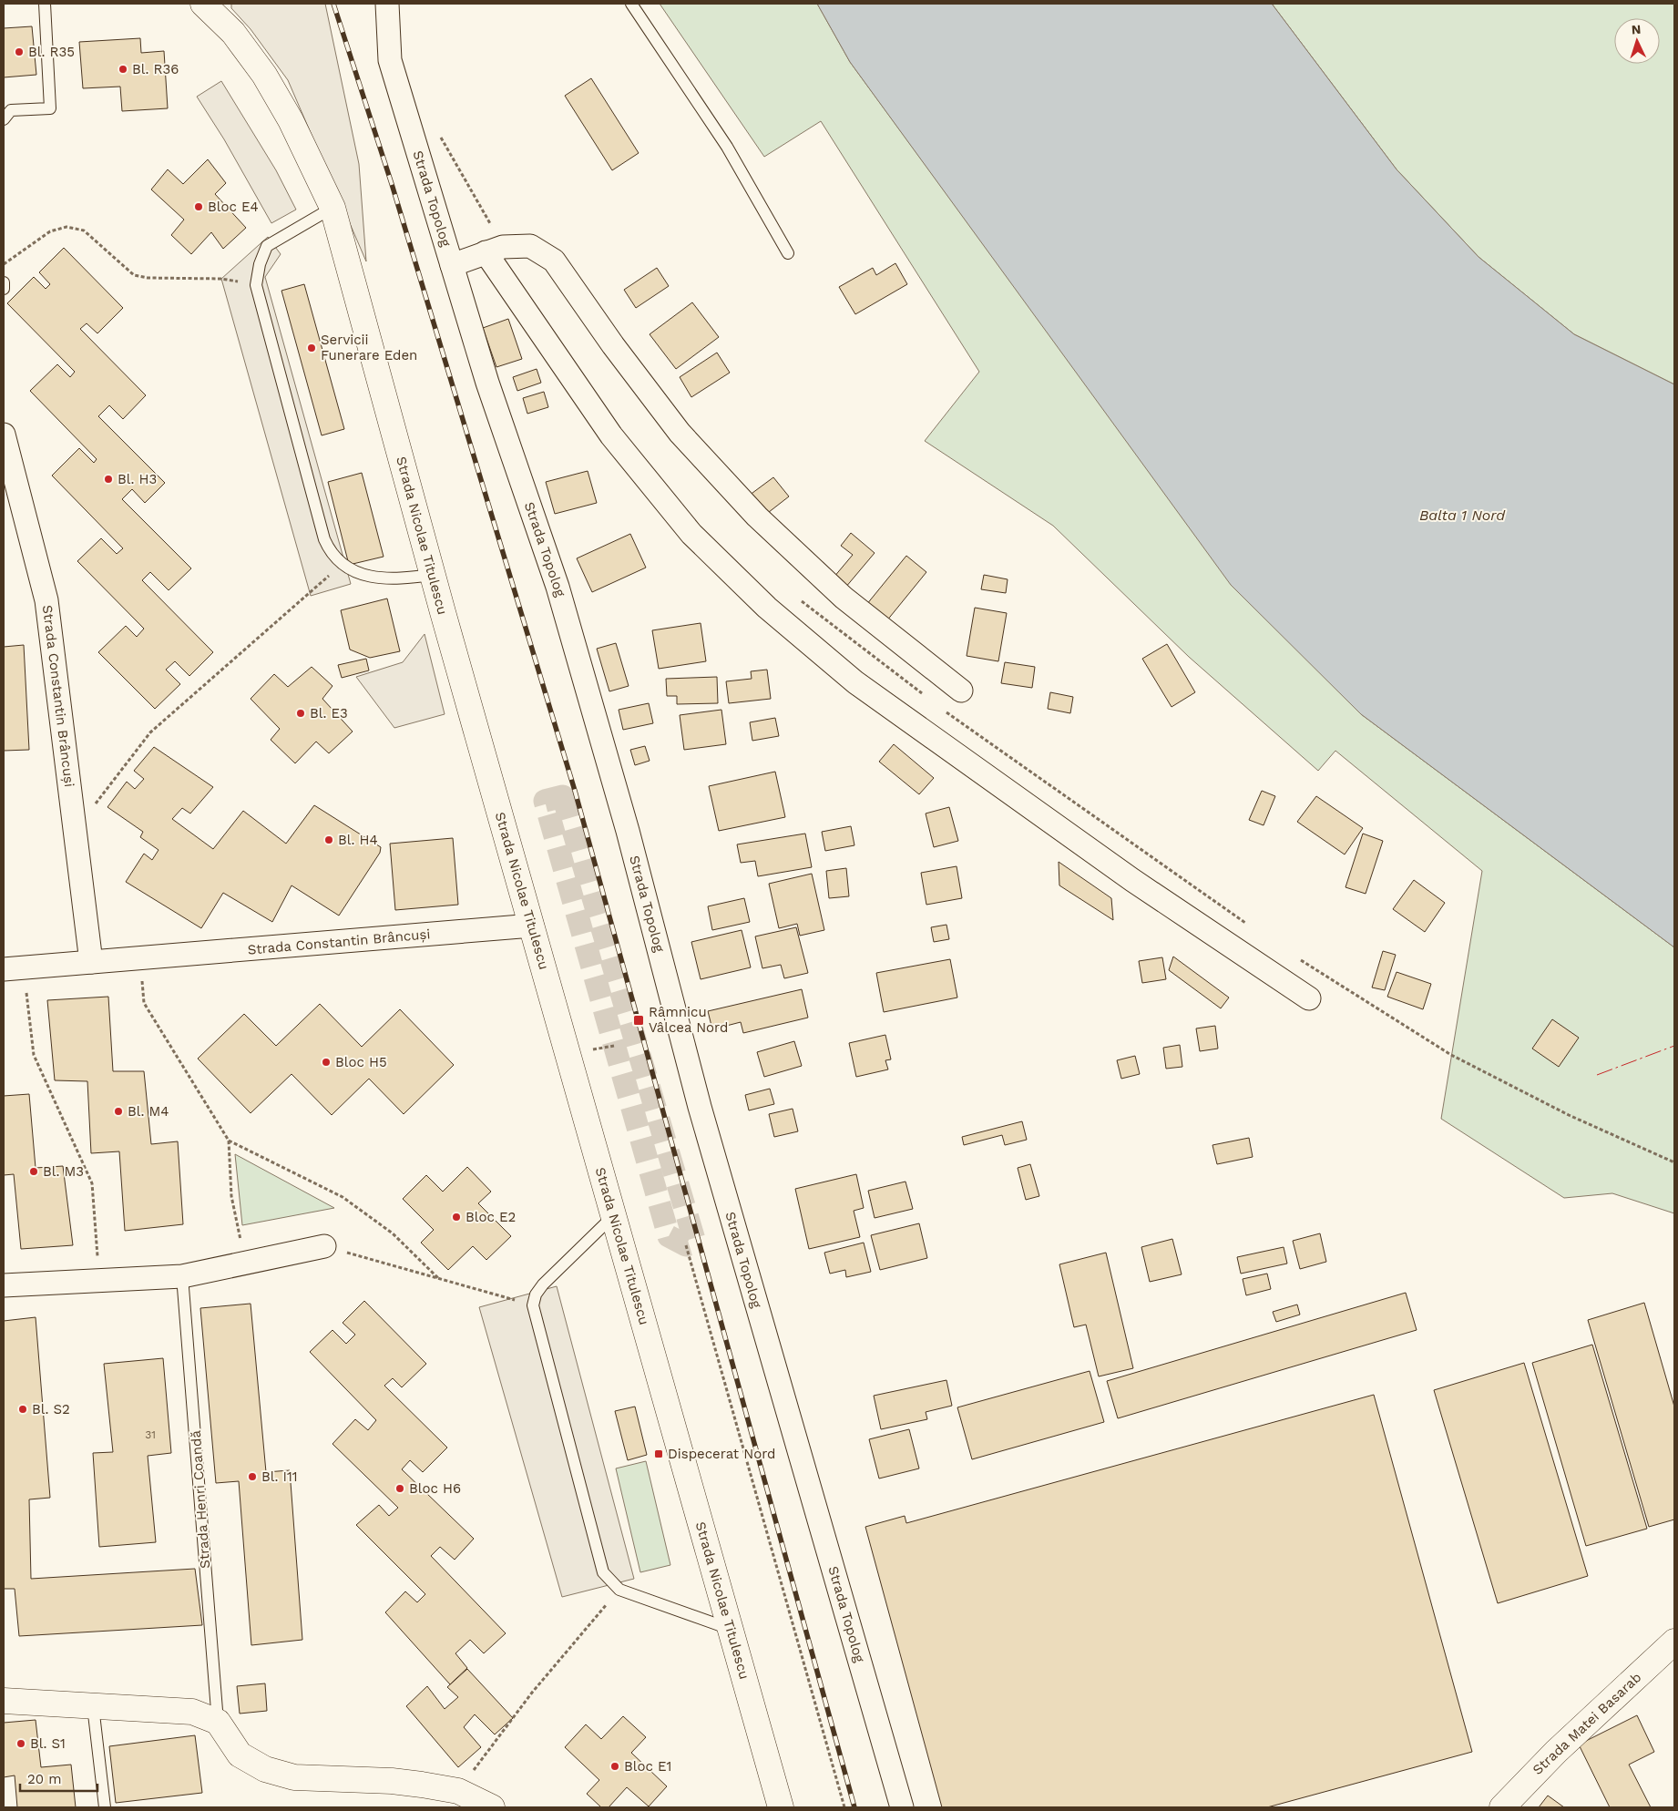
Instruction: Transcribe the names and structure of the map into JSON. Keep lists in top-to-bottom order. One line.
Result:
{"streets":{"main road":["Strada Nicolae Titulescu","Strada Henri Coandă","Strada Matei Basarab"],"street":["Strada Topolog","Strada Constantin Brâncuși"]},"crossings":[["Strada Nicolae Titulescu","Strada Constantin Brâncuși"]],"water":["Balta 1 Nord"],"places":{"other":["Bl. R35","Bl. R36","Bloc E4","Servicii Funerare Eden","Bl. H3","Bl. E3","Bl. H4","Bloc H5","Bl. M4","Bl. M3","Bloc E2","Bl. S2","Bl. I11","Bloc H6","Bl. S1","Bloc E1"],"transit":["Râmnicu Vâlcea Nord","Dispecerat Nord"]},"house_numbers":["31"],"scale_bar":"20 m","north":"top"}
